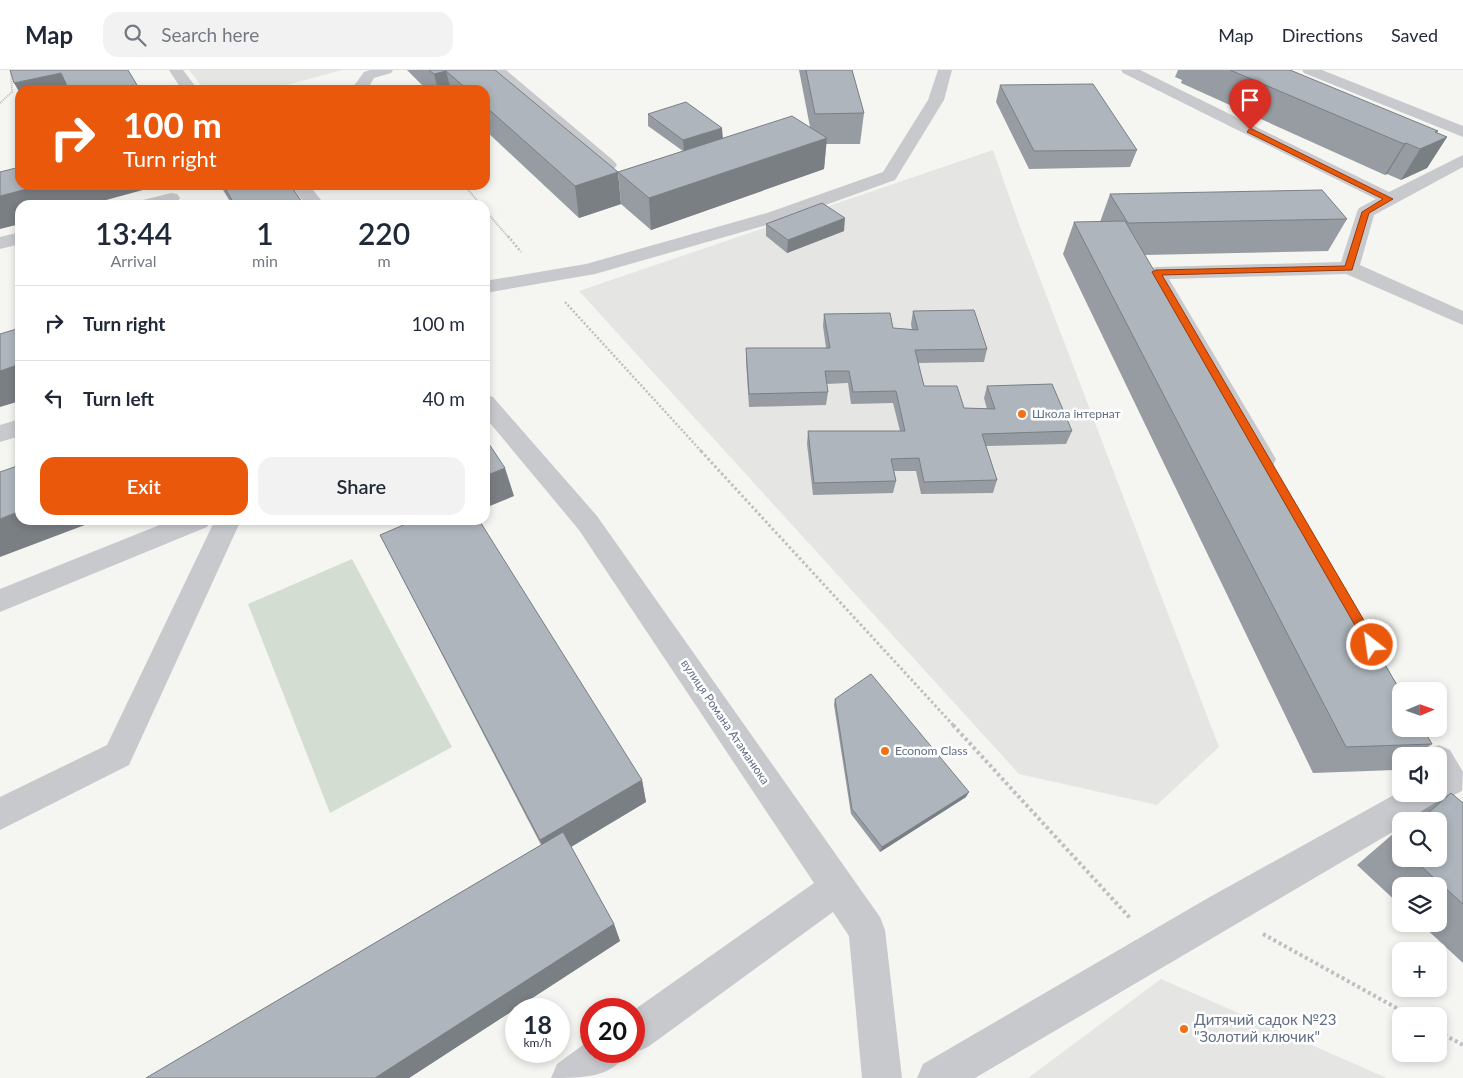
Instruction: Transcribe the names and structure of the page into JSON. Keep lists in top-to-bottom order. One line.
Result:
{"streets":{"street":["вулиця Романа Атаманюка"]},"places":["Школа інтернат","Econom Class","Дитячий садок №23 \"Золотий ключик\""],"north":"right","page":{"header":"Map","search":"Search here","nav":["Map","Directions","Saved"],"turn":["100 m","Turn right"],"eta":["13:44","Arrival","1","min","220","m"],"list":[{"name":"Turn right","value":"100 m"},{"name":"Turn left","value":"40 m"}],"buttons":["Exit","Share"],"map_buttons":["+","−"],"speed":"18 km/h","limit":"20"}}
